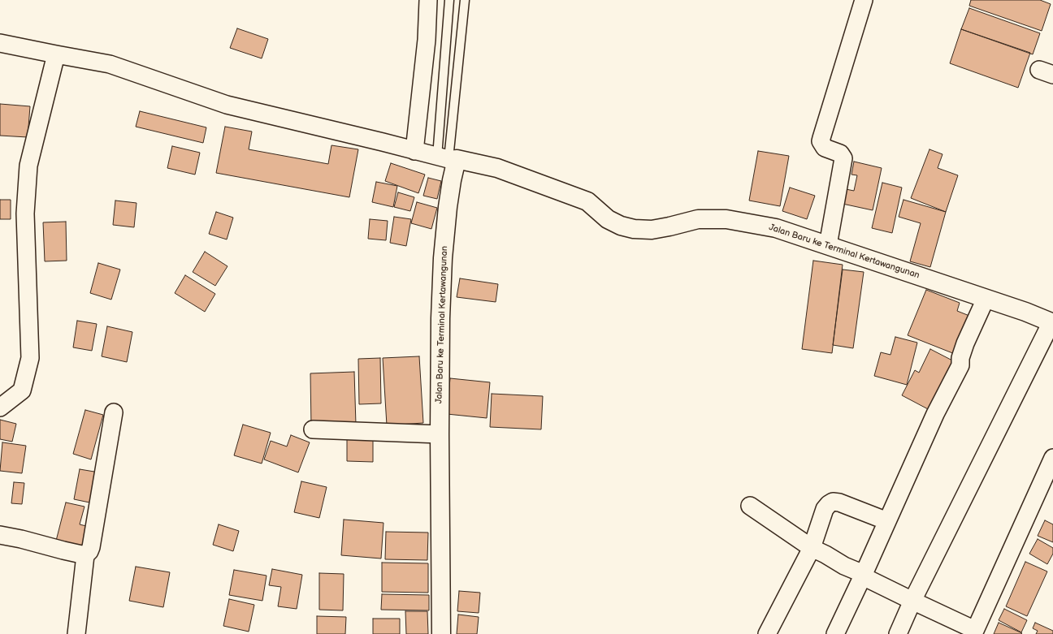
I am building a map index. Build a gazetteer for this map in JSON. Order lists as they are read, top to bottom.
{
  "streets": {
    "main road": ["Jalan Baru ke Terminal Kertawangunan"]
  }
}
